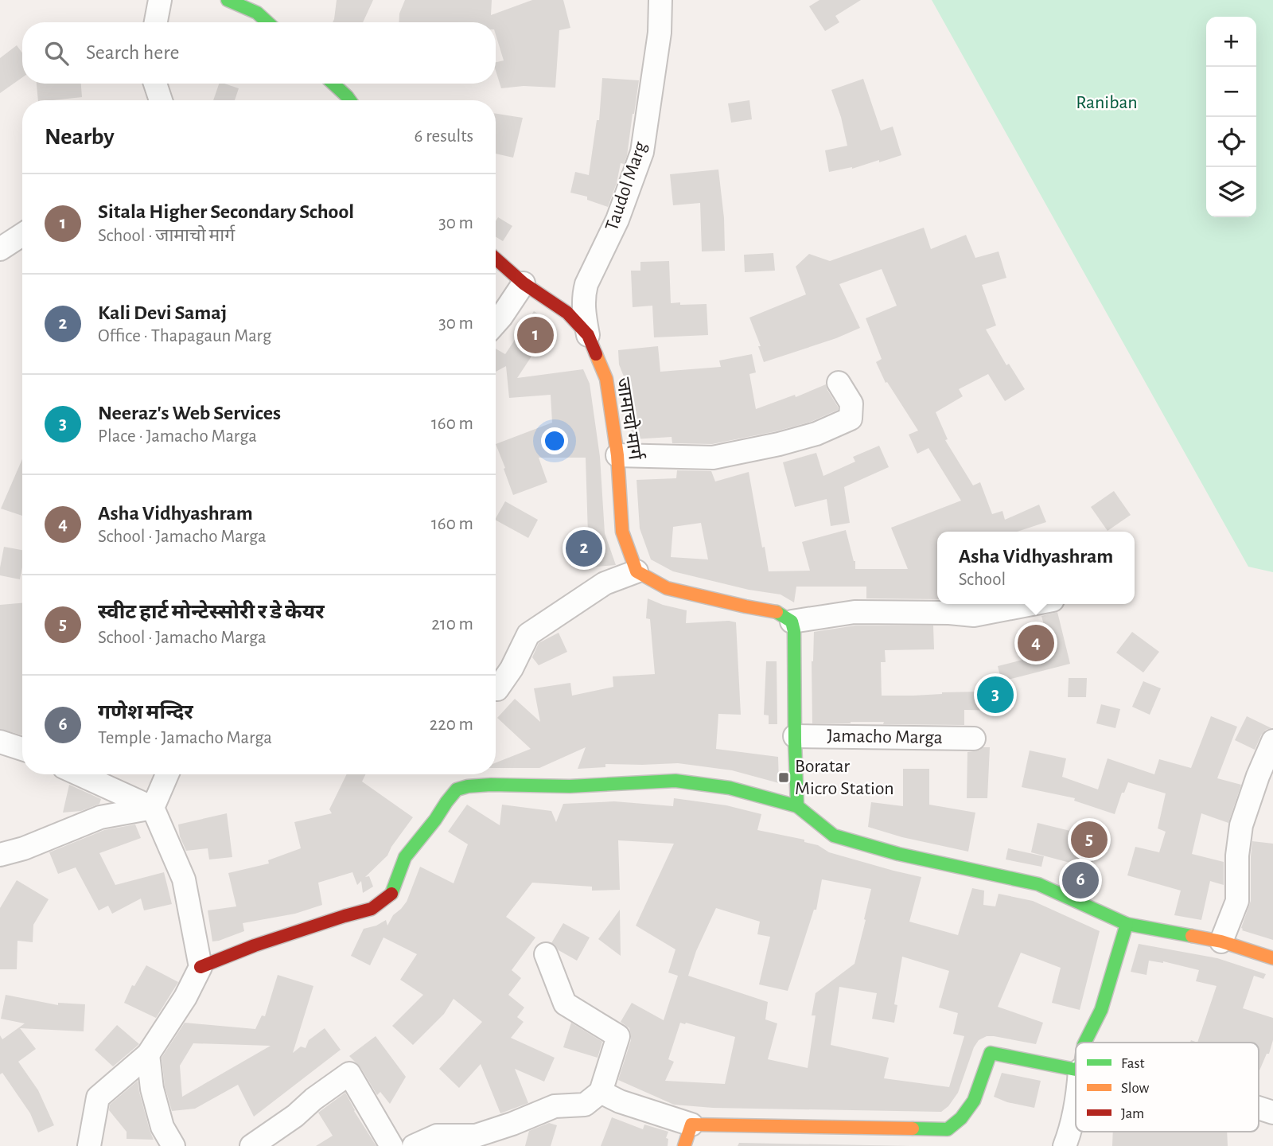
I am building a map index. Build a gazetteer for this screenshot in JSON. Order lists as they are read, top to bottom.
{
  "streets": {
    "street": ["Taudol Marg", "जामाचो मार्ग", "Jamacho Marga"]
  },
  "crossings": [
    ["Taudol Marg", "जामाचो मार्ग"]
  ],
  "parks": ["Raniban"],
  "places": {
    "transit": ["Boratar Micro Station"]
  },
  "legend": ["Fast", "Slow", "Jam"],
  "page": {
    "map_buttons": ["+", "−"],
    "search": "Search here",
    "heading": ["Nearby", "6 results"],
    "list": [
      {
        "mark": "1",
        "name": "Sitala Higher Secondary School",
        "note": "School · जामाचो मार्ग",
        "value": "30 m"
      },
      {
        "mark": "2",
        "name": "Kali Devi Samaj",
        "note": "Office · Thapagaun Marg",
        "value": "30 m"
      },
      {
        "mark": "3",
        "name": "Neeraz's Web Services",
        "note": "Place · Jamacho Marga",
        "value": "160 m"
      },
      {
        "mark": "4",
        "name": "Asha Vidhyashram",
        "note": "School · Jamacho Marga",
        "value": "160 m"
      },
      {
        "mark": "5",
        "name": "स्वीट हार्ट मोन्टेस्सोरी र डे केयर",
        "note": "School · Jamacho Marga",
        "value": "210 m"
      },
      {
        "mark": "6",
        "name": "गणेश मन्दिर",
        "note": "Temple · Jamacho Marga",
        "value": "220 m"
      }
    ],
    "pins": [
      "1",
      "2",
      "4",
      "3",
      "5",
      "6"
    ],
    "popup": ["Asha Vidhyashram", "School"]
  }
}
